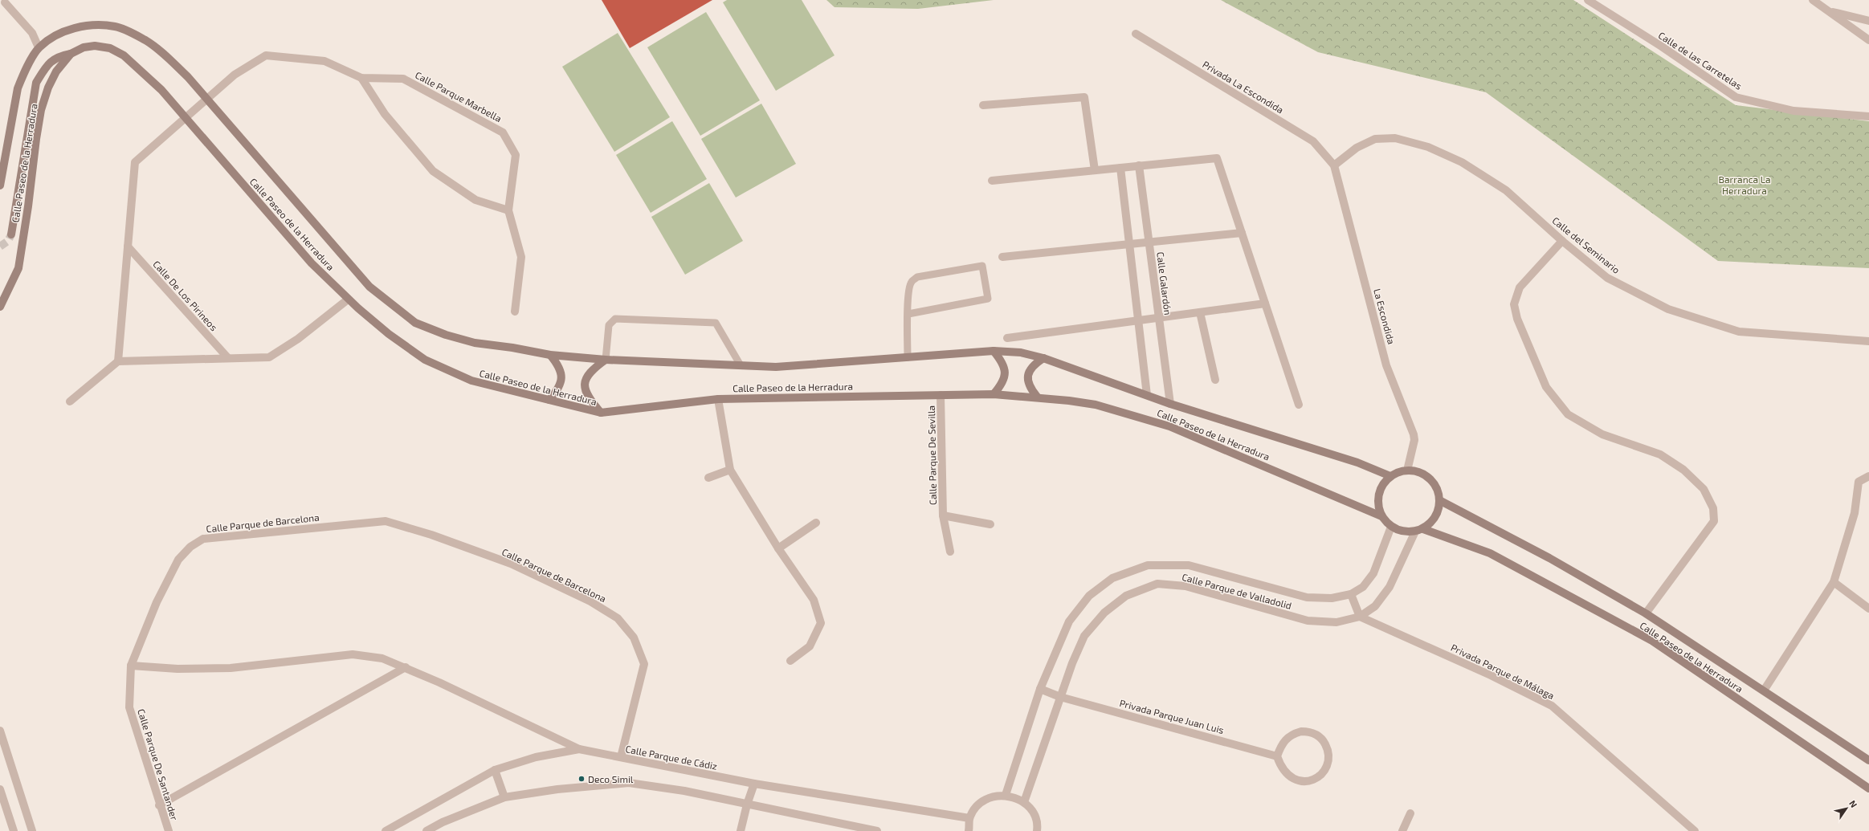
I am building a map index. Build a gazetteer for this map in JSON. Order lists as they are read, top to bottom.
{
  "streets": {
    "main road": ["Calle Paseo de la Herradura"],
    "street": [
      "Calle de las Carretelas",
      "Privada La Escondida",
      "Calle Parque Marbella",
      "Calle del Seminario",
      "Calle Galardón",
      "Calle De Los Pirineos",
      "La Escondida",
      "Calle Parque De Sevilla",
      "Calle Parque de Barcelona",
      "Calle Parque de Valladolid",
      "Privada Parque de Málaga",
      "Privada Parque Juan Luis",
      "Calle Parque de Cádiz",
      "Calle Parque De Santander"
    ]
  },
  "crossings": [
    ["Privada La Escondida", "Calle del Seminario"],
    ["Privada La Escondida", "La Escondida"],
    ["Calle Parque Marbella", "Calle Paseo de la Herradura"],
    ["Calle Paseo de la Herradura", "Calle Galardón"],
    ["Calle Paseo de la Herradura", "La Escondida"],
    ["Calle Paseo de la Herradura", "Calle Parque De Sevilla"],
    ["Calle Paseo de la Herradura", "Calle Parque de Valladolid"],
    ["Calle del Seminario", "La Escondida"],
    ["La Escondida", "Calle Parque de Valladolid"],
    ["Calle Parque de Barcelona", "Calle Parque de Cádiz"],
    ["Calle Parque de Barcelona", "Calle Parque De Santander"],
    ["Calle Parque de Valladolid", "Privada Parque de Málaga"],
    ["Calle Parque de Valladolid", "Privada Parque Juan Luis"]
  ],
  "parks": ["Barranca La Herradura"],
  "places": ["Deco Simil"],
  "north": "top right"
}
